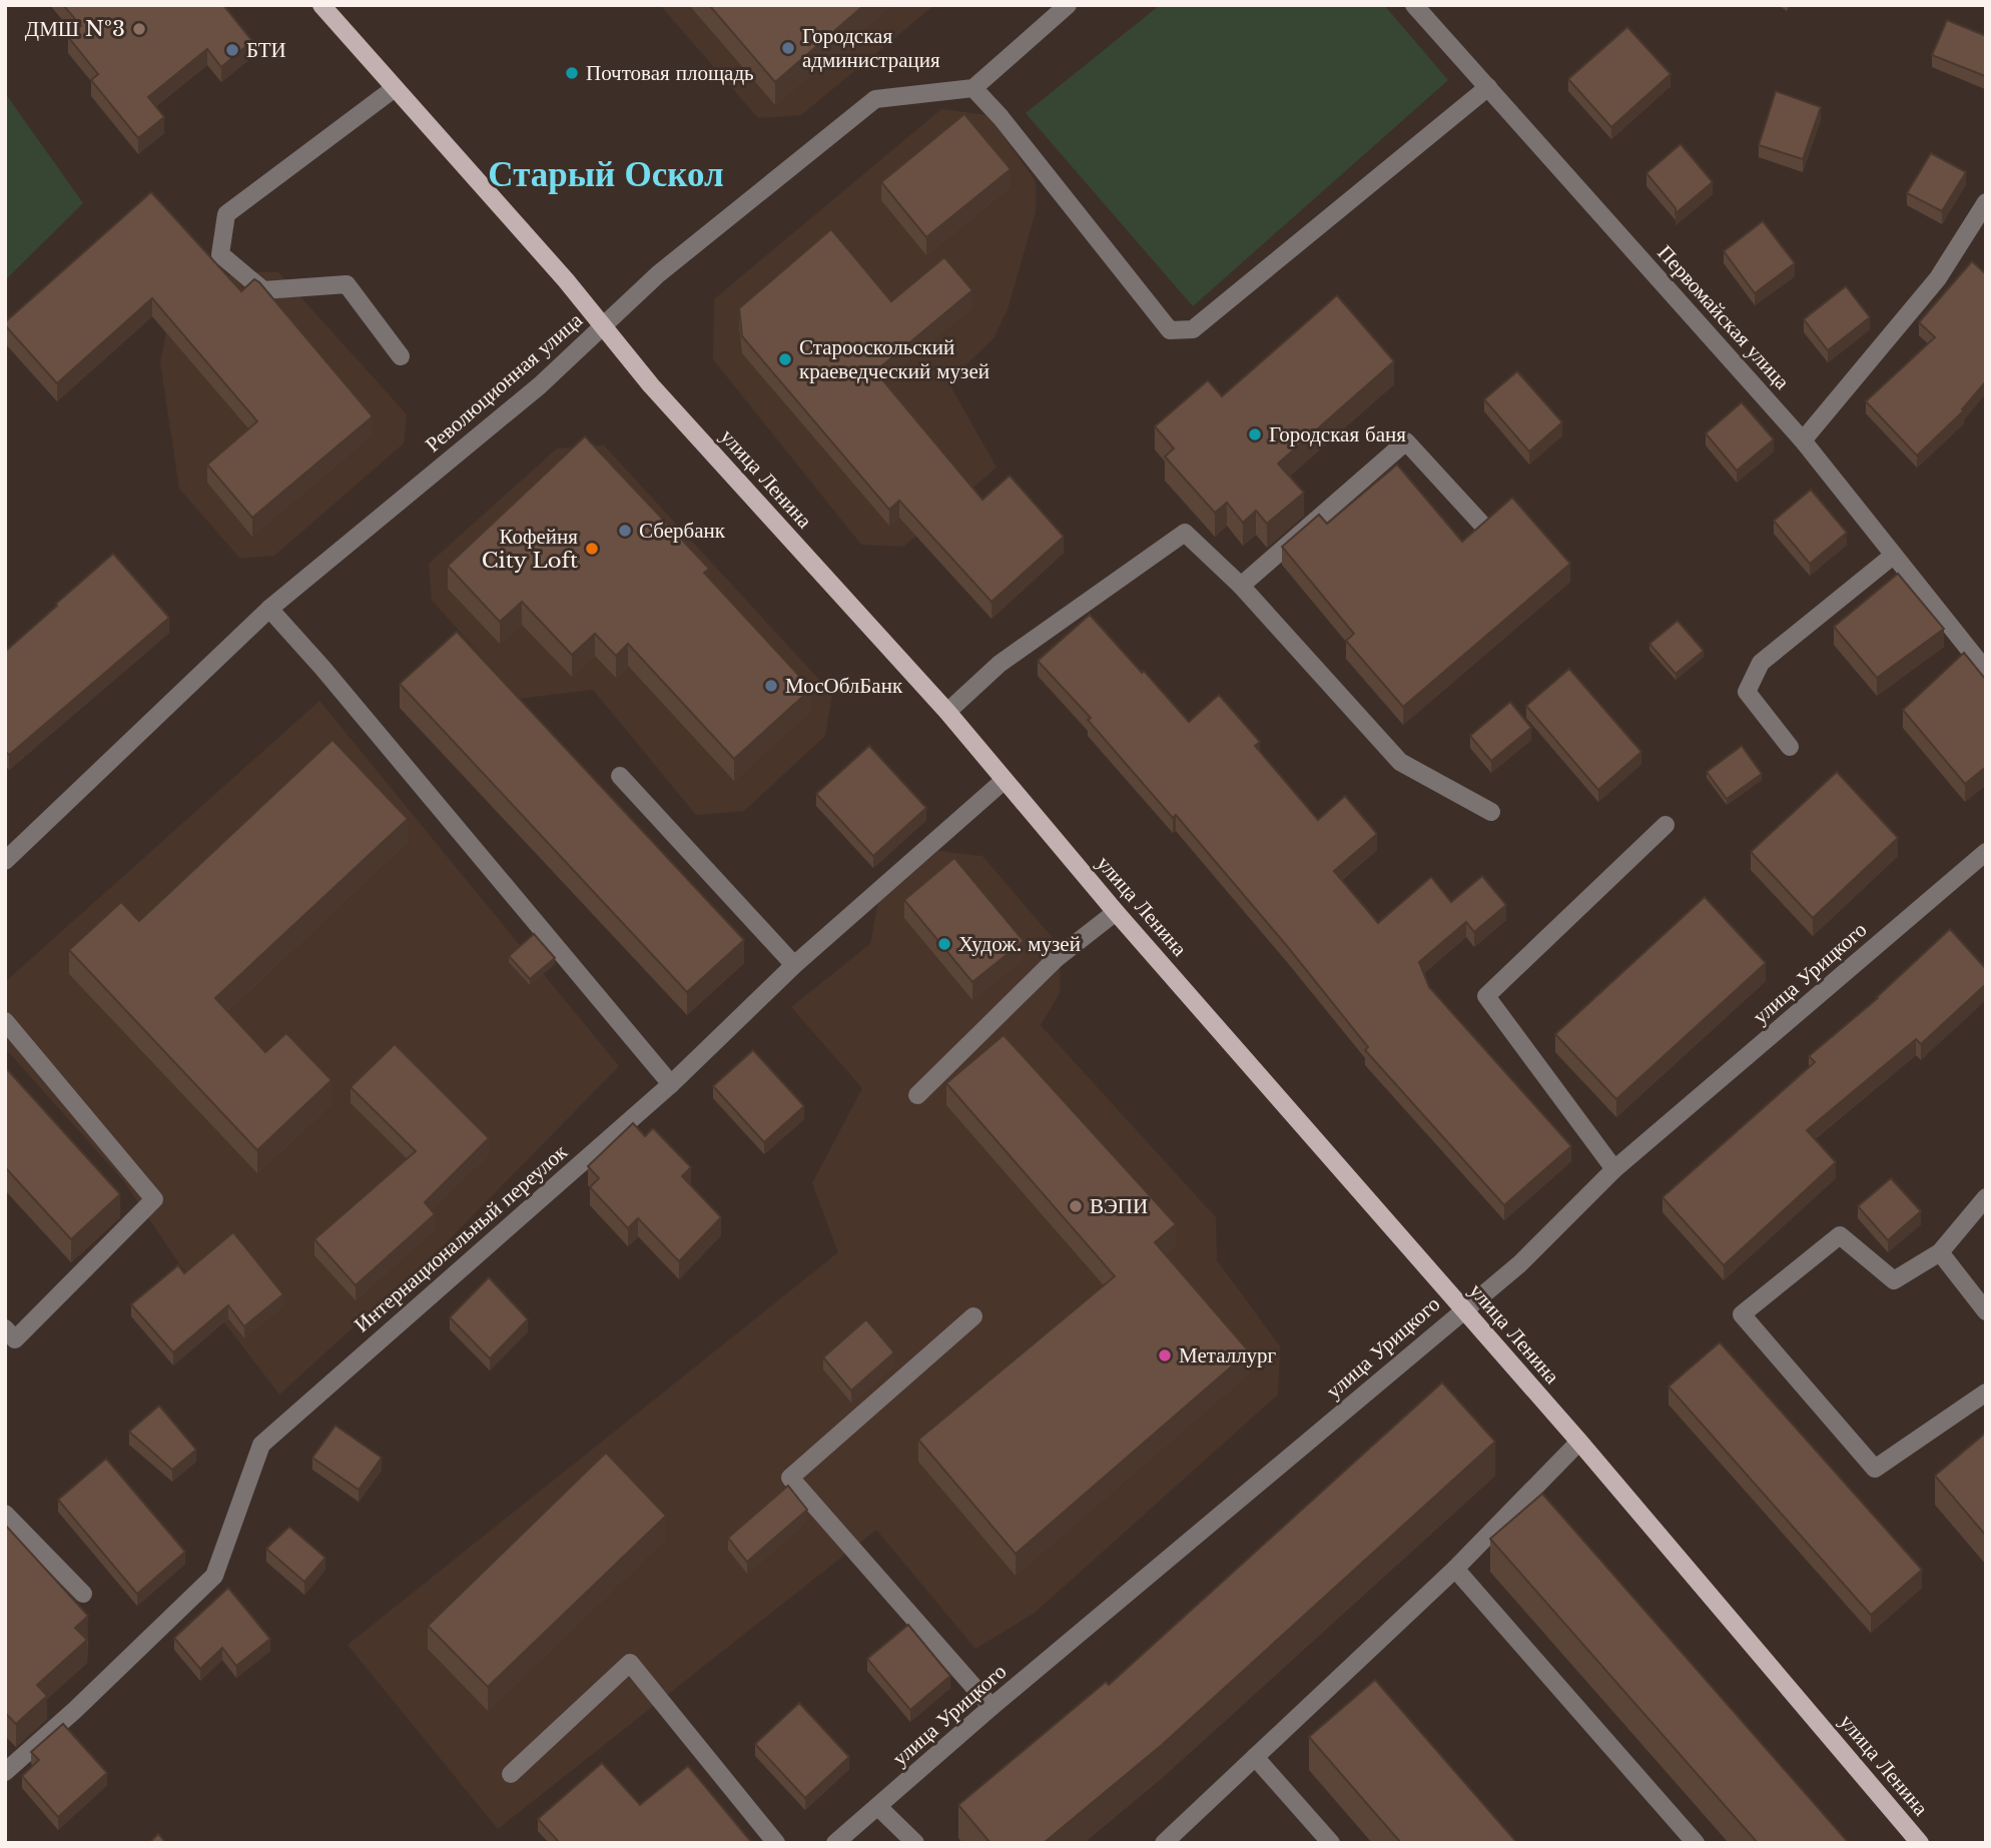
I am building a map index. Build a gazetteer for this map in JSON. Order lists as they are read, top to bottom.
{
  "streets": {
    "main road": ["улица Ленина"],
    "street": [
      "Первомайская улица",
      "Революционная улица",
      "улица Урицкого",
      "Интернациональный переулок"
    ]
  },
  "crossings": [
    ["Революционная улица", "улица Ленина"],
    ["улица Ленина", "улица Урицкого"],
    ["улица Ленина", "Интернациональный переулок"]
  ],
  "districts": ["Старый Оскол"],
  "places": [
    "ДМШ №3",
    "Городская администрация",
    "БТИ",
    "Почтовая площадь",
    "Старооскольский краеведческий музей",
    "Городская баня",
    "Сбербанк",
    "Кофейня City Loft",
    "МосОблБанк",
    "Худож. музей",
    "ВЭПИ",
    "Металлург"
  ]
}
